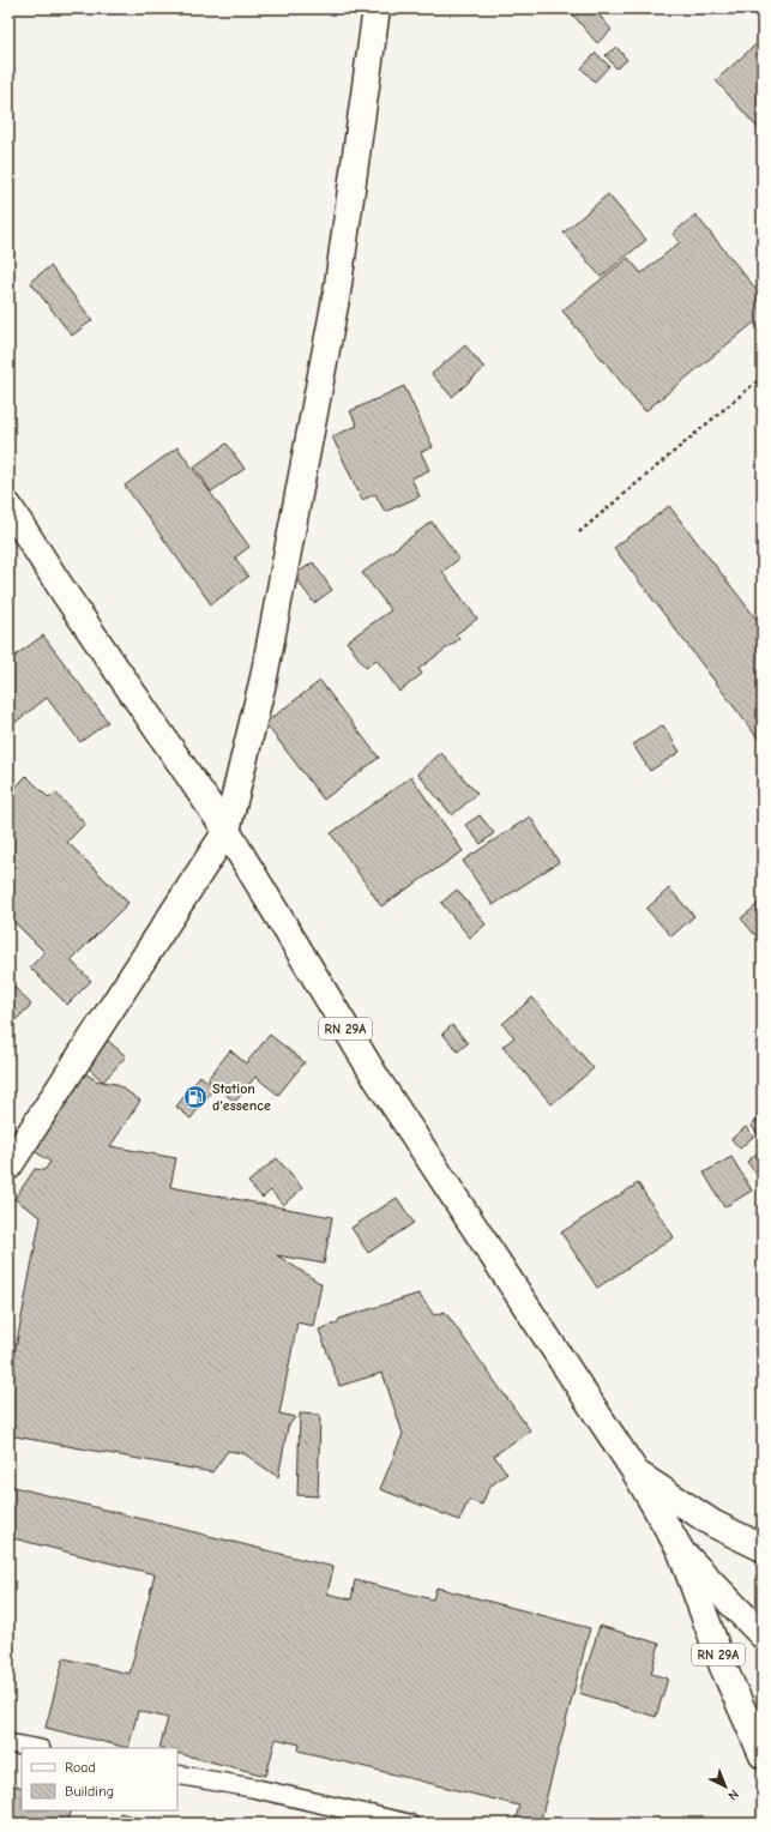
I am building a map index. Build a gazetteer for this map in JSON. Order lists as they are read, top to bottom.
{
  "streets": {
    "main road": ["RN 29A"]
  },
  "places": {
    "fuel station": ["Station d'essence"]
  },
  "legend": ["Road", "Building"],
  "north": "bottom right"
}
